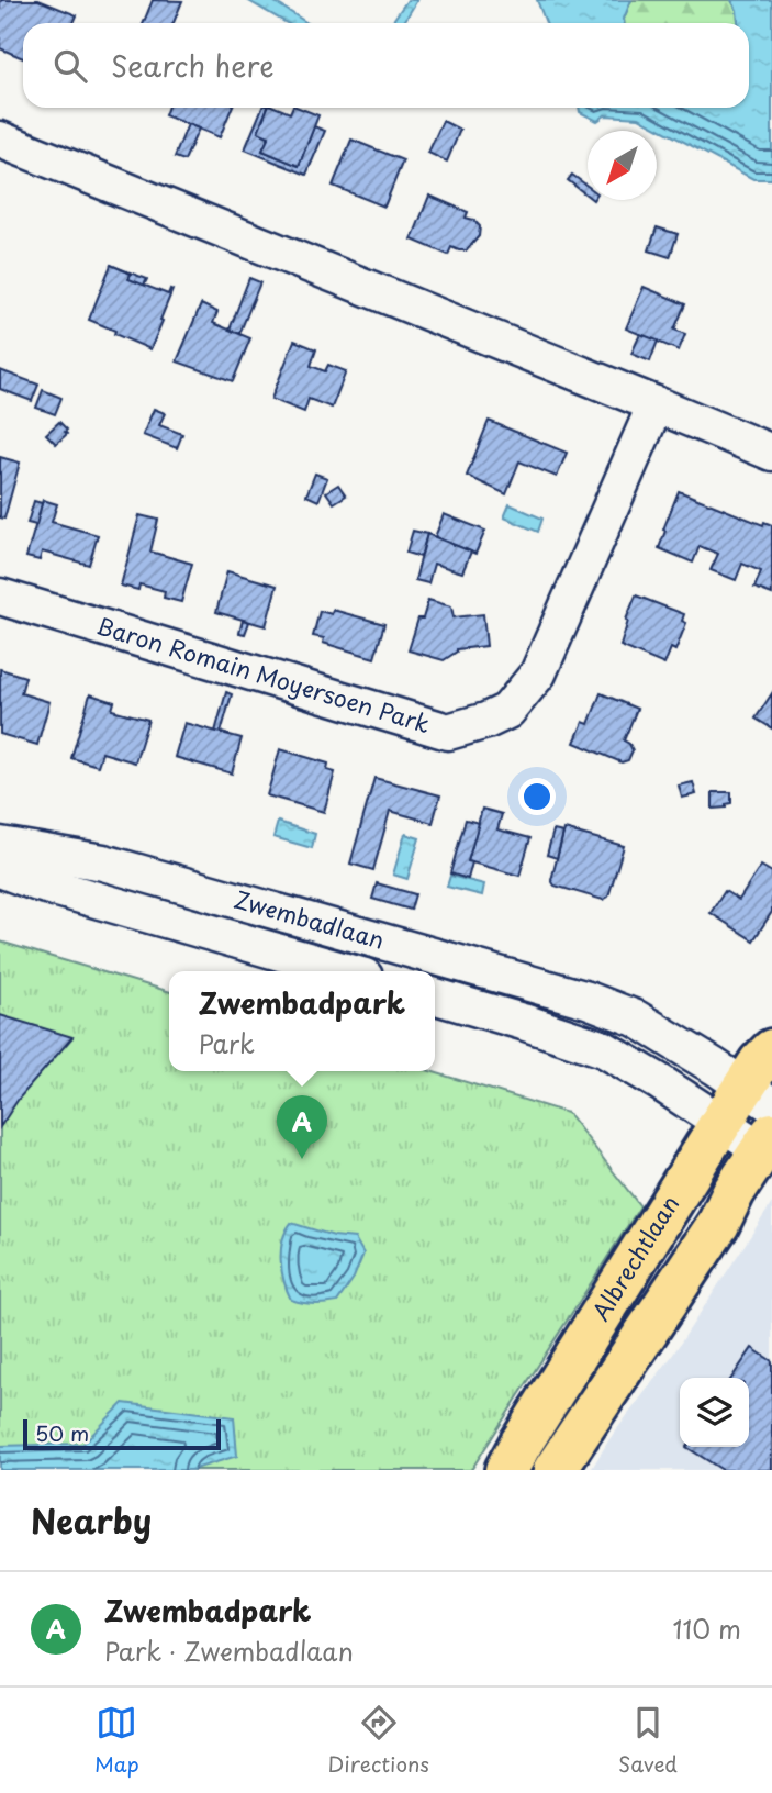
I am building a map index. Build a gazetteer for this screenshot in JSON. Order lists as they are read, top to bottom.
{
  "streets": {
    "main road": ["Albrechtlaan"],
    "street": ["Baron Romain Moyersoen Park", "Zwembadlaan"]
  },
  "crossings": [
    ["Zwembadlaan", "Albrechtlaan"]
  ],
  "scale_bar": "50 m",
  "north": "bottom left",
  "page": {
    "search": "Search here",
    "popup": ["Zwembadpark", "Park"],
    "pins": "A",
    "scale": "50 m",
    "heading": "Nearby",
    "list": [
      {
        "mark": "A",
        "name": "Zwembadpark",
        "note": "Park · Zwembadlaan",
        "value": "110 m"
      }
    ],
    "nav": ["Map", "Directions", "Saved"]
  }
}
